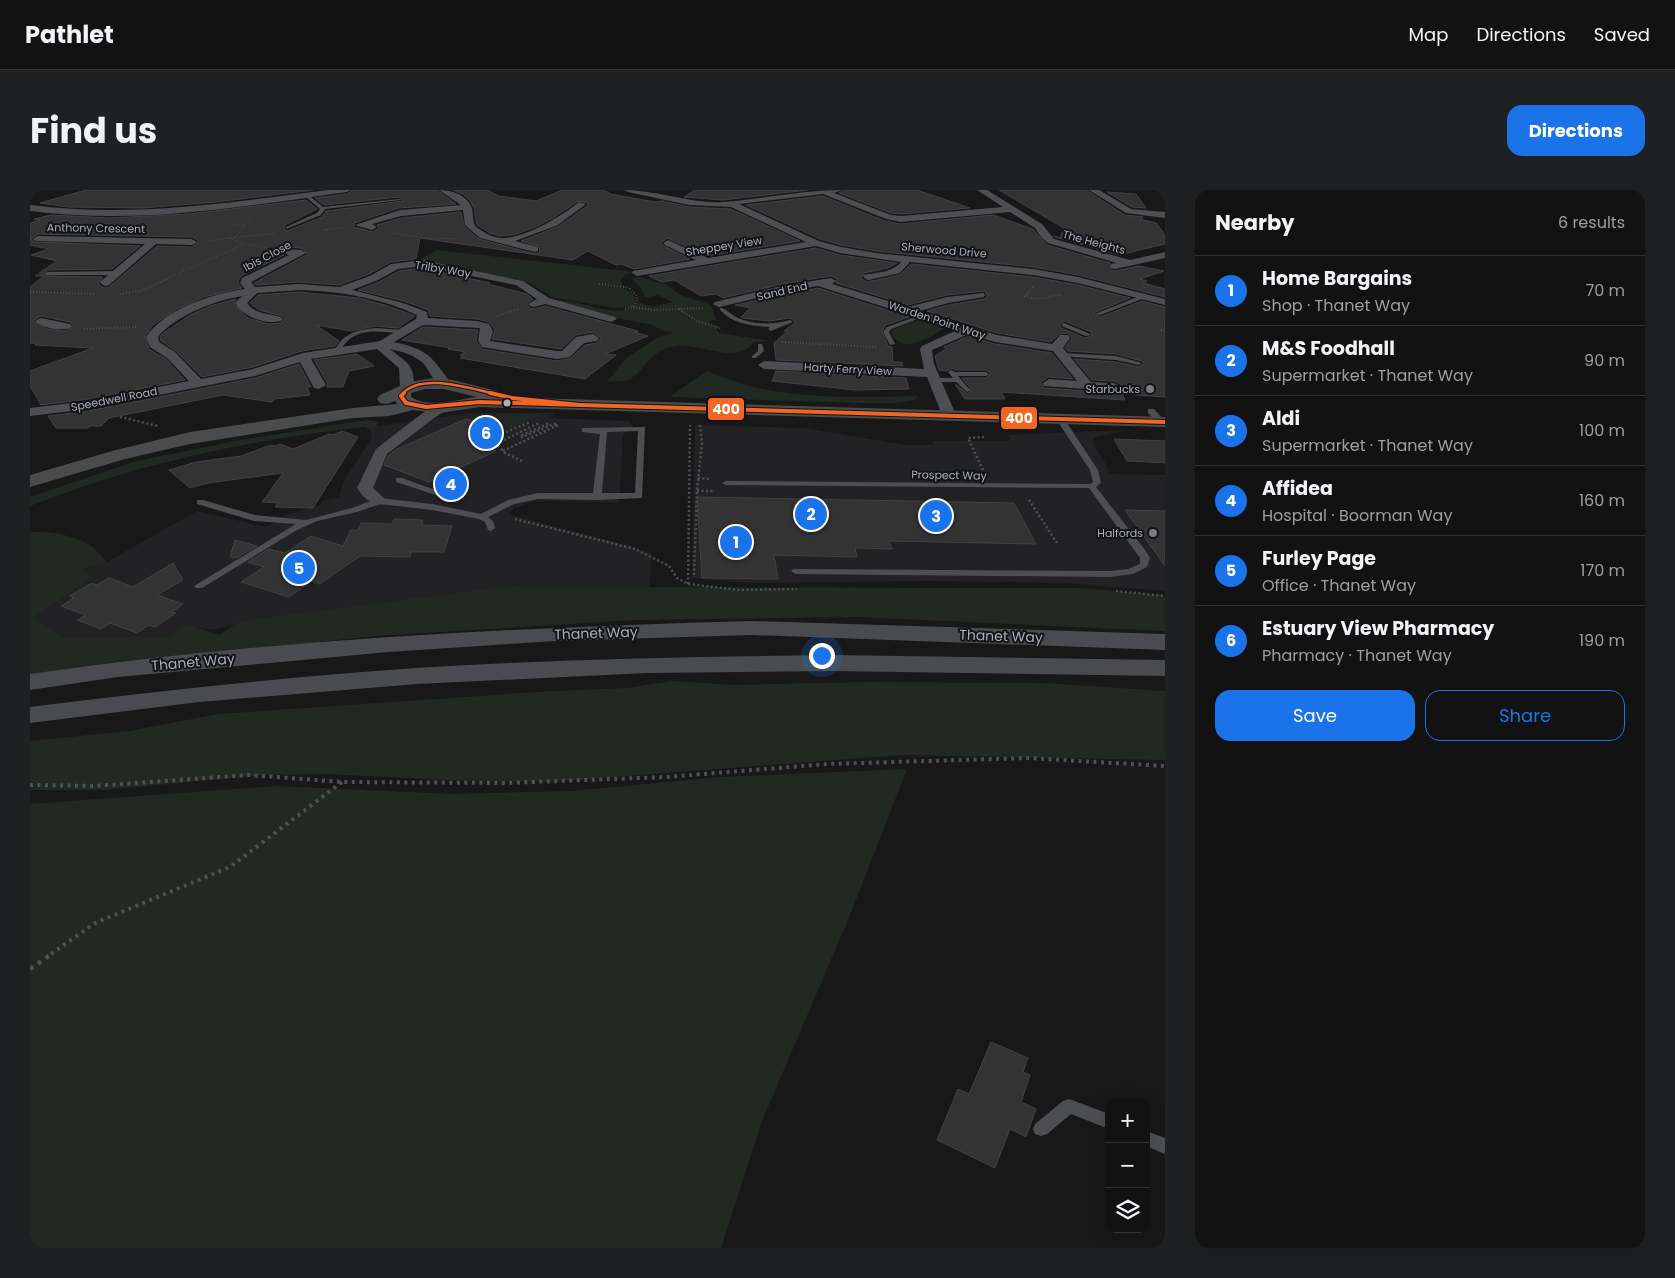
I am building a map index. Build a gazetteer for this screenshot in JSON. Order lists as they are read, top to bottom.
{
  "streets": {
    "highway": ["Thanet Way"],
    "street": [
      "Anthony Crescent",
      "The Heights",
      "Sheppey View",
      "Sherwood Drive",
      "Ibis Close",
      "Trilby Way",
      "Sand End",
      "Warden Point Way",
      "Harty Ferry View",
      "Speedwell Road"
    ],
    "lane": ["Prospect Way"]
  },
  "crossings": [
    ["Sheppey View", "Sherwood Drive"],
    ["Sand End", "Warden Point Way"]
  ],
  "places": ["Starbucks", "Halfords"],
  "lines": ["transit line 400"],
  "page": {
    "header": "Pathlet",
    "nav": ["Map", "Directions", "Saved"],
    "title": "Find us",
    "buttons": [
      "Directions",
      ["Save", "Share"]
    ],
    "heading": ["Nearby", "6 results"],
    "list": [
      {
        "mark": "1",
        "name": "Home Bargains",
        "note": "Shop · Thanet Way",
        "value": "70 m"
      },
      {
        "mark": "2",
        "name": "M&S Foodhall",
        "note": "Supermarket · Thanet Way",
        "value": "90 m"
      },
      {
        "mark": "3",
        "name": "Aldi",
        "note": "Supermarket · Thanet Way",
        "value": "100 m"
      },
      {
        "mark": "4",
        "name": "Affidea",
        "note": "Hospital · Boorman Way",
        "value": "160 m"
      },
      {
        "mark": "5",
        "name": "Furley Page",
        "note": "Office · Thanet Way",
        "value": "170 m"
      },
      {
        "mark": "6",
        "name": "Estuary View Pharmacy",
        "note": "Pharmacy · Thanet Way",
        "value": "190 m"
      }
    ],
    "pins": [
      "6",
      "4",
      "2",
      "3",
      "1",
      "5"
    ],
    "map_buttons": ["+", "−"]
  }
}
